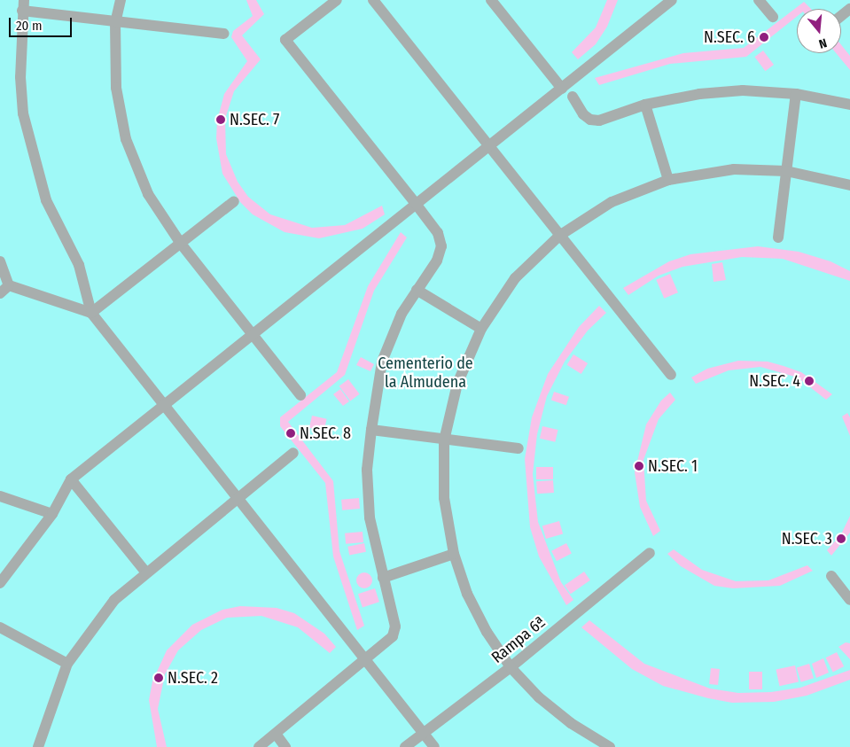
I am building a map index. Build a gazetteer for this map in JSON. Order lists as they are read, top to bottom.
{
  "streets": {
    "lane": ["Rampa 6ª"]
  },
  "parks": ["Cementerio de la Almudena"],
  "places": [
    "N.SEC. 6",
    "N.SEC. 7",
    "N.SEC. 4",
    "N.SEC. 8",
    "N.SEC. 1",
    "N.SEC. 3",
    "N.SEC. 2"
  ],
  "scale_bar": "20 m",
  "north": "bottom"
}
